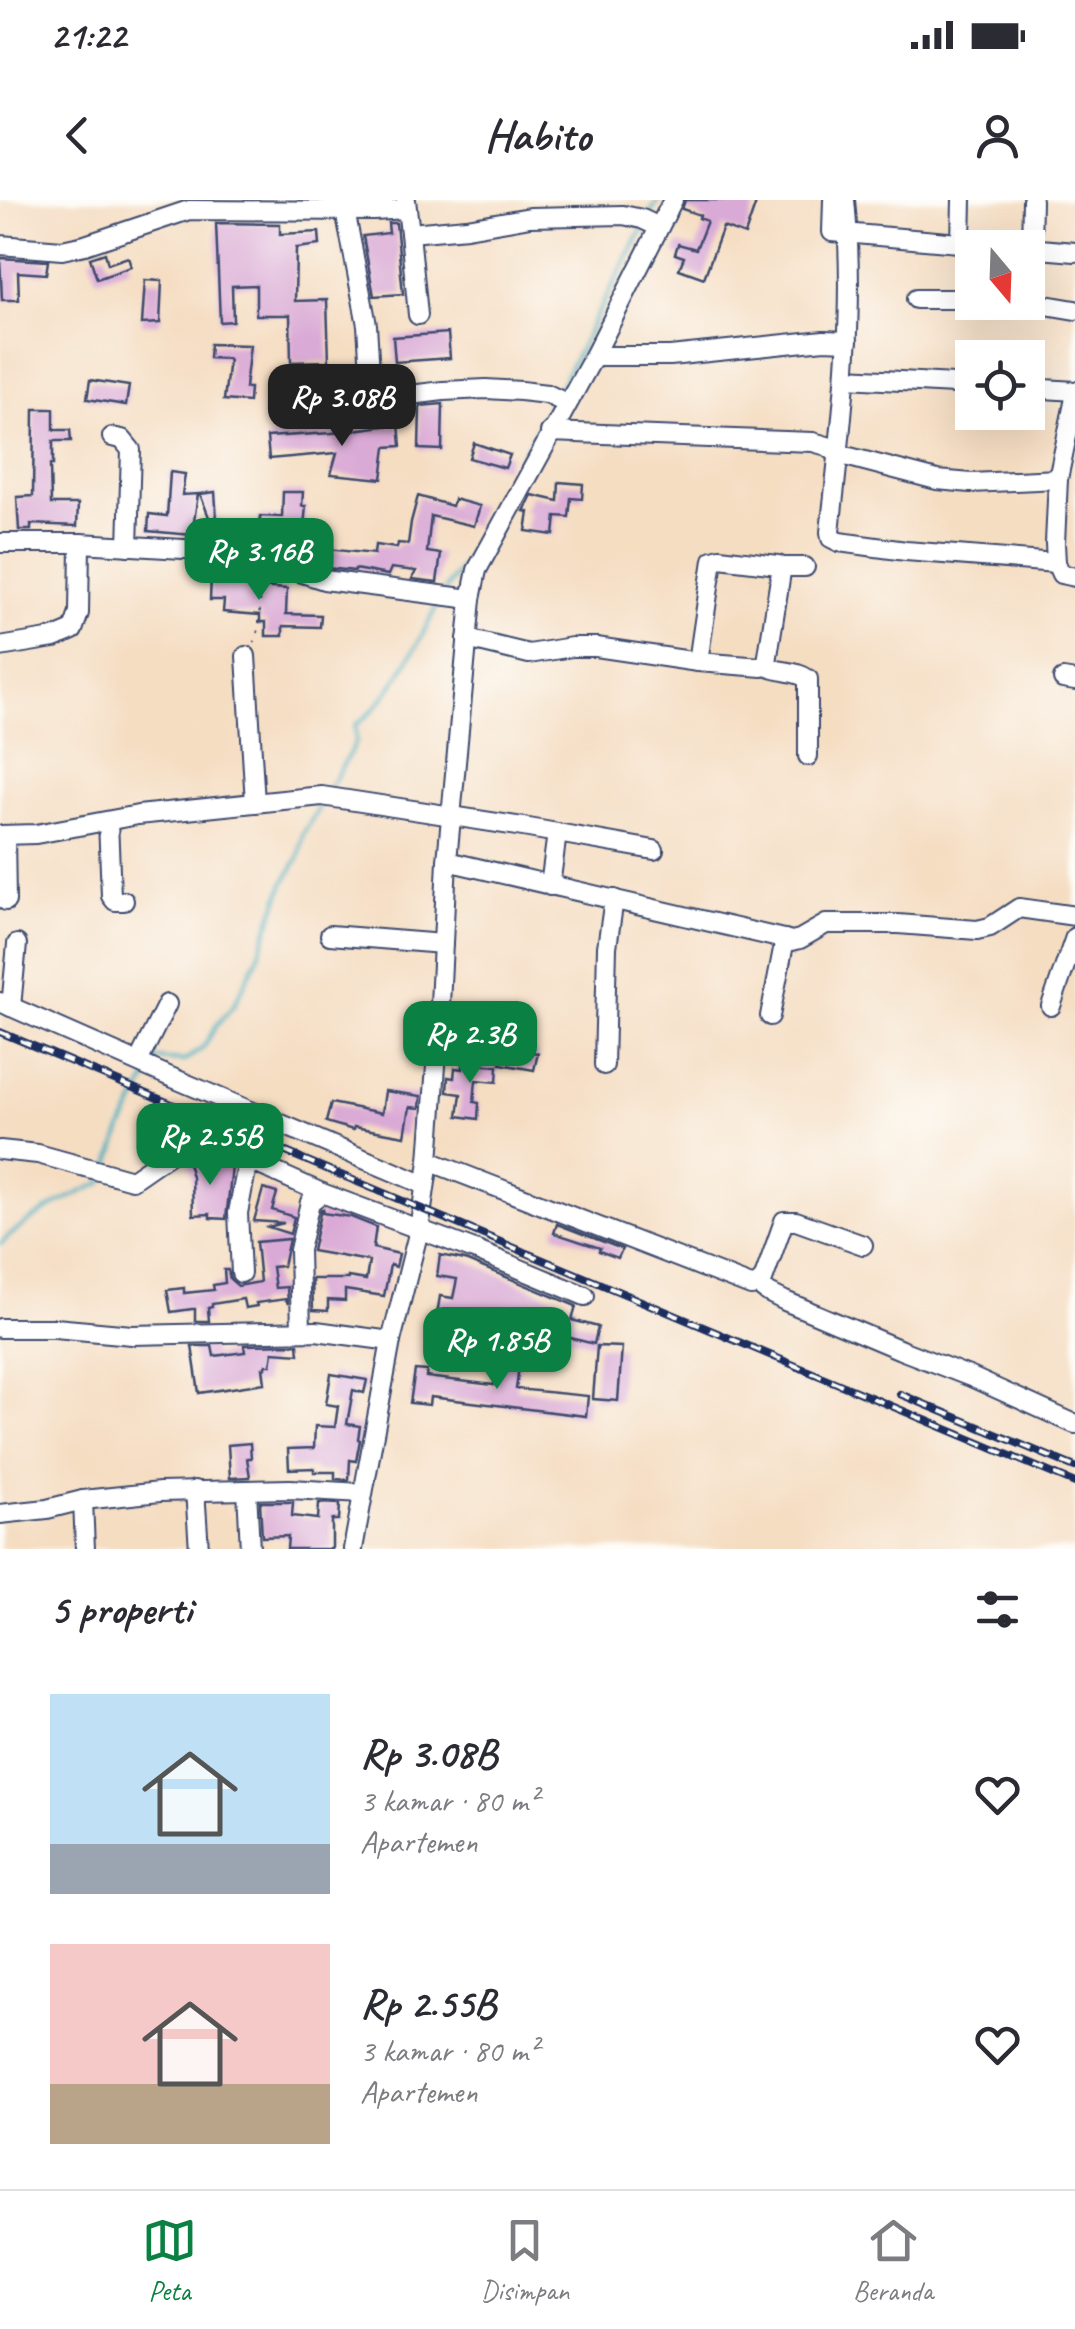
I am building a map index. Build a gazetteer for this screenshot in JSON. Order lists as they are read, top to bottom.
{
  "north": "bottom",
  "page": {
    "status": "21:22",
    "header": "Habito",
    "price": [
      "Rp 3.08B",
      "Rp 3.16B",
      "Rp 2.3B",
      "Rp 2.55B",
      "Rp 1.85B"
    ],
    "heading": "5 properti",
    "list": [
      {
        "name": "Rp 3.08B",
        "note": "3 kamar · 80 m² · Apartemen"
      },
      {
        "name": "Rp 2.55B",
        "note": "3 kamar · 80 m² · Apartemen"
      }
    ],
    "tabs": ["Peta", "Disimpan", "Beranda"]
  }
}
